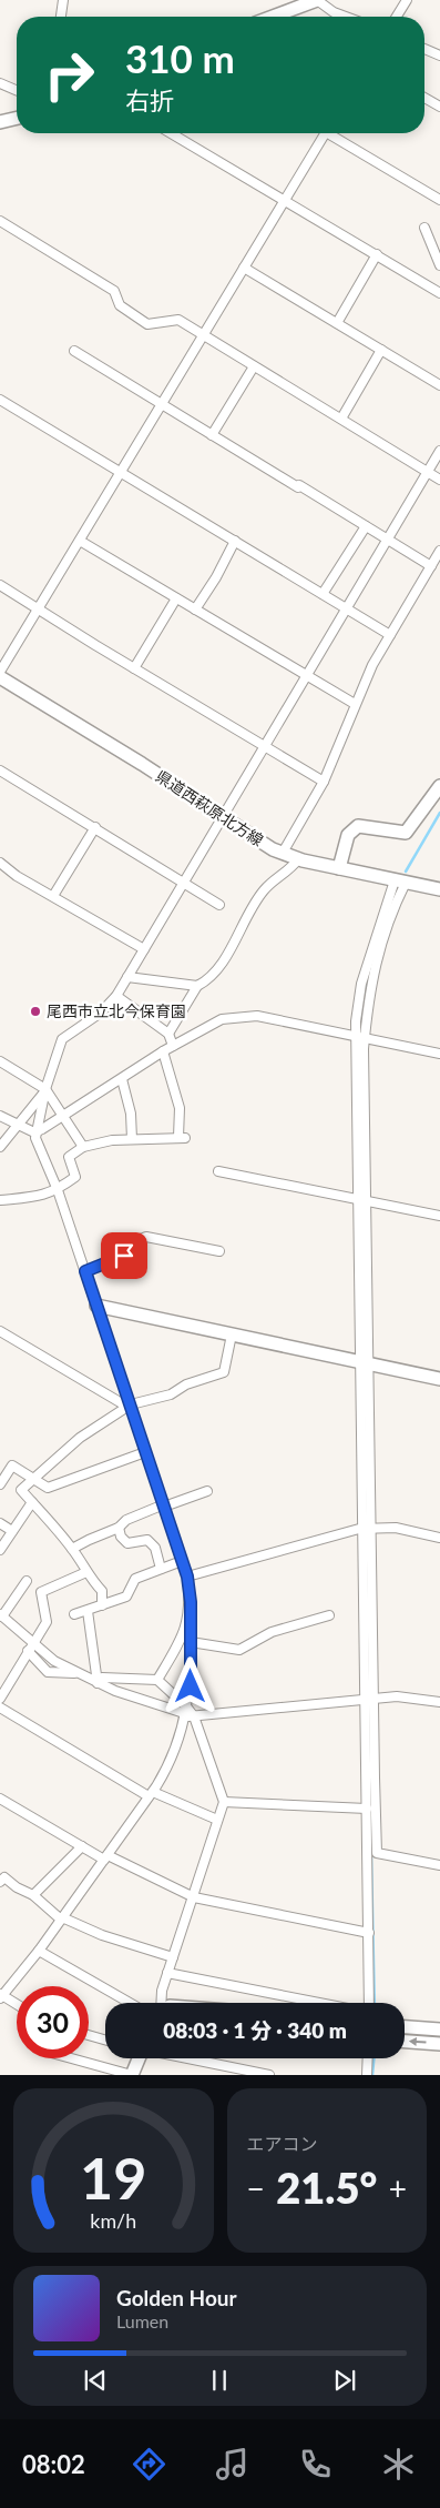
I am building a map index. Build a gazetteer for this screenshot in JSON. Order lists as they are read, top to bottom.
{
  "streets": {
    "main road": ["県道西萩原北方線"]
  },
  "places": ["尾西市立北今保育園"],
  "page": {
    "turn": ["310 m", "右折"],
    "limit": "30",
    "trip": "08:03 · 1 分 · 340 m",
    "tile": "エアコン",
    "heat": ["−", "21.5°", "+"],
    "song": ["Golden Hour", "Lumen"],
    "tabs": "08:02",
    "gauge": ["19", "km/h"]
  }
}
